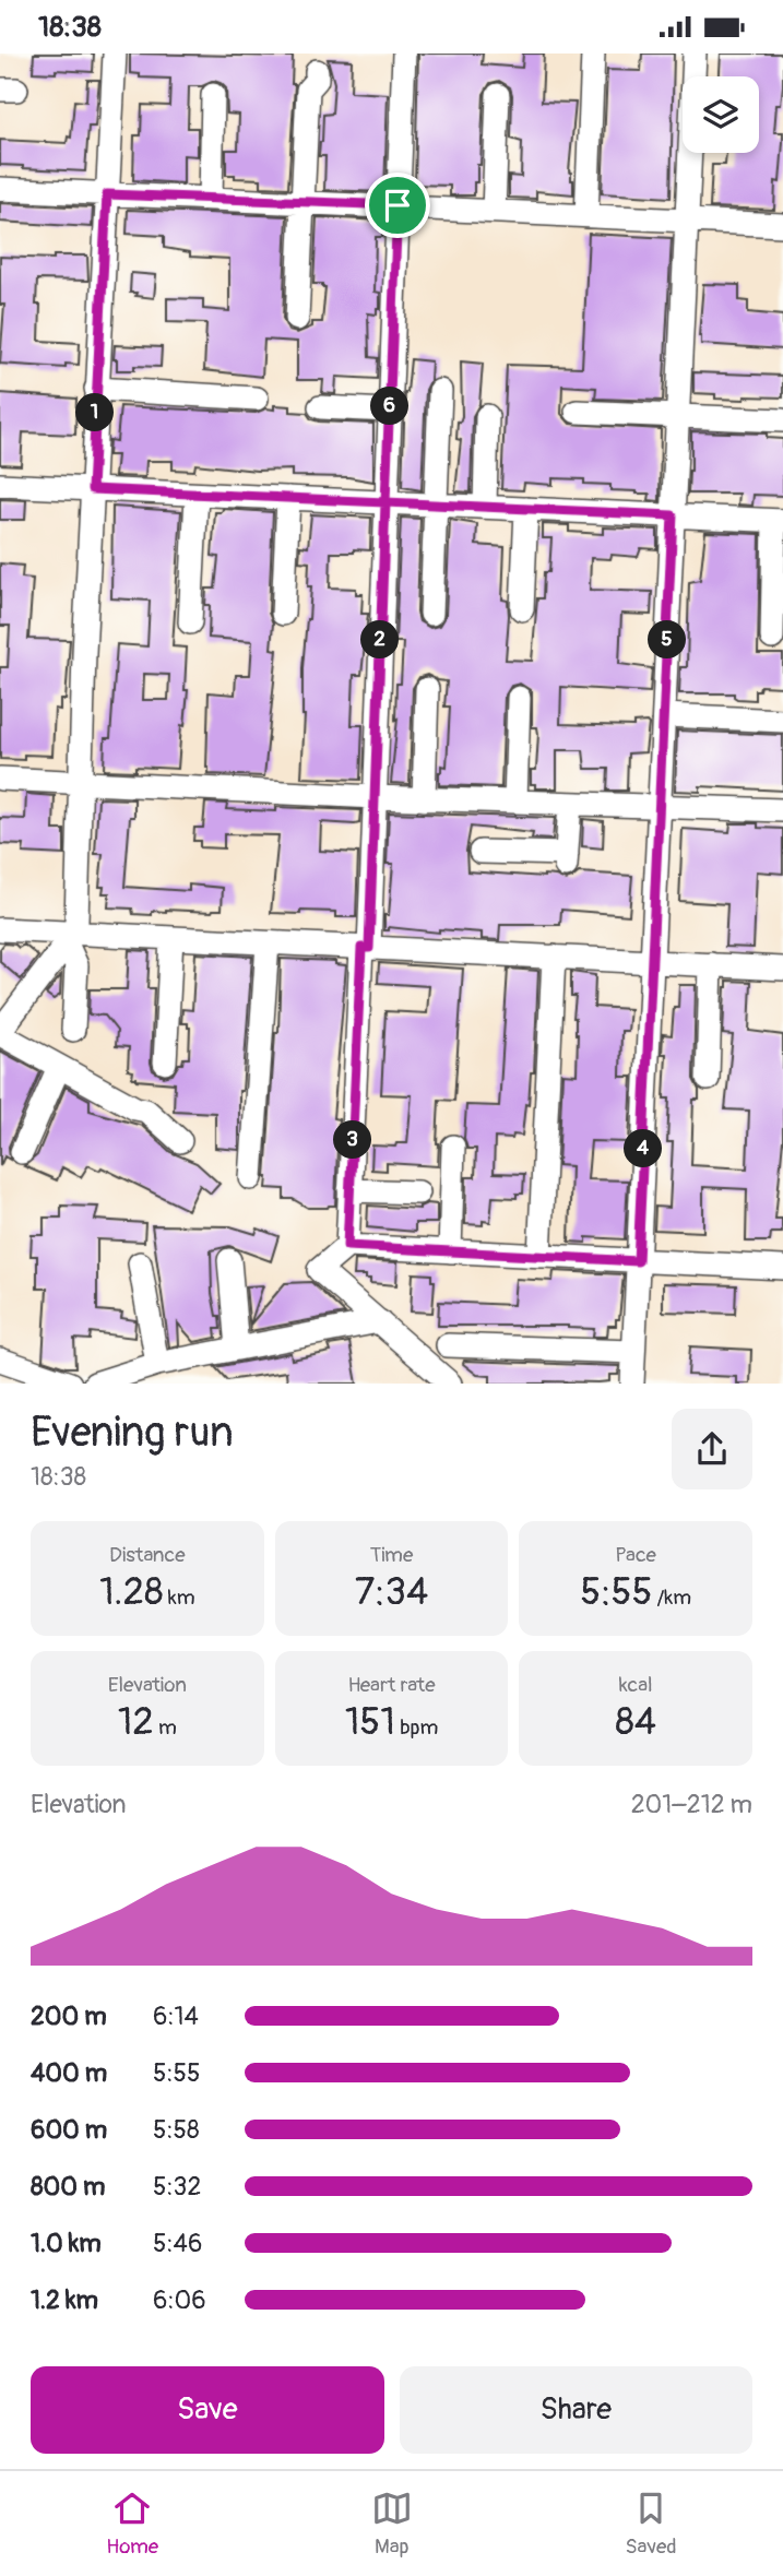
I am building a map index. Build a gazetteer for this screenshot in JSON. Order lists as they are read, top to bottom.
{
  "page": {
    "status": "18:38",
    "pins": [
      "6",
      "1",
      "2",
      "5",
      "3",
      "4"
    ],
    "heading": ["Evening run", "18:38"],
    "stats": [
      ["Distance", "1.28 km"],
      ["Time", "7:34"],
      ["Pace", "5:55 /km"],
      ["Elevation", "12 m"],
      ["Heart rate", "151 bpm"],
      ["kcal", "84"]
    ],
    "chart": ["Elevation", "201–212 m"],
    "list": [
      {
        "name": "200 m",
        "note": "6:14"
      },
      {
        "name": "400 m",
        "note": "5:55"
      },
      {
        "name": "600 m",
        "note": "5:58"
      },
      {
        "name": "800 m",
        "note": "5:32"
      },
      {
        "name": "1.0 km",
        "note": "5:46"
      },
      {
        "name": "1.2 km",
        "note": "6:06"
      }
    ],
    "buttons": ["Save", "Share"],
    "tabs": ["Home", "Map", "Saved"]
  }
}
